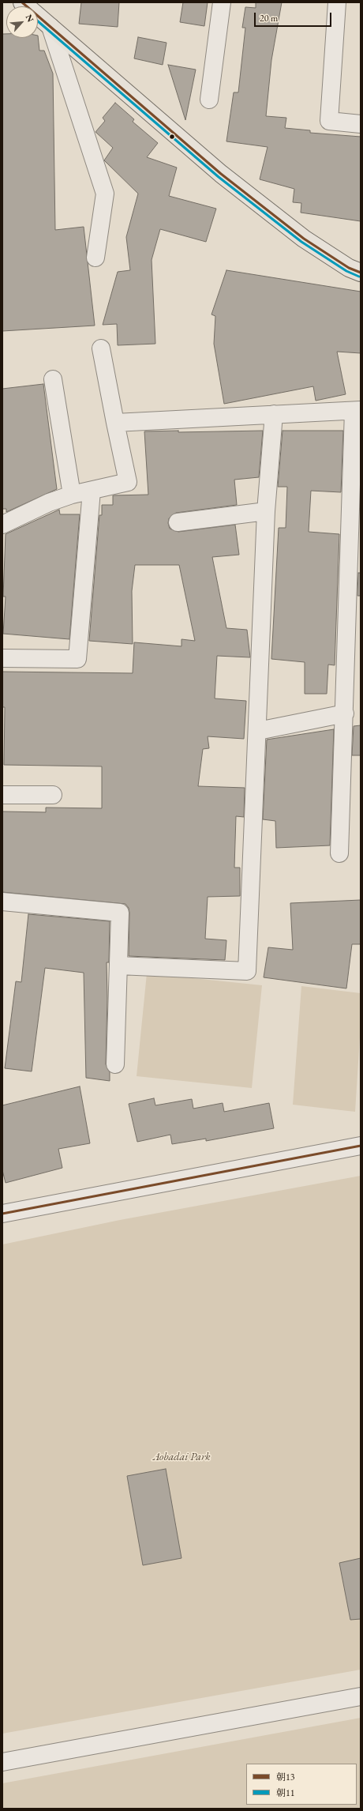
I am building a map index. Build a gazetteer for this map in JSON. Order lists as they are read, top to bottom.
{
  "parks": ["Aobadai Park"],
  "lines": ["transit line 朝13", "transit line 朝11"],
  "legend": ["朝13", "朝11"],
  "scale_bar": "20 m",
  "north": "top right"
}
